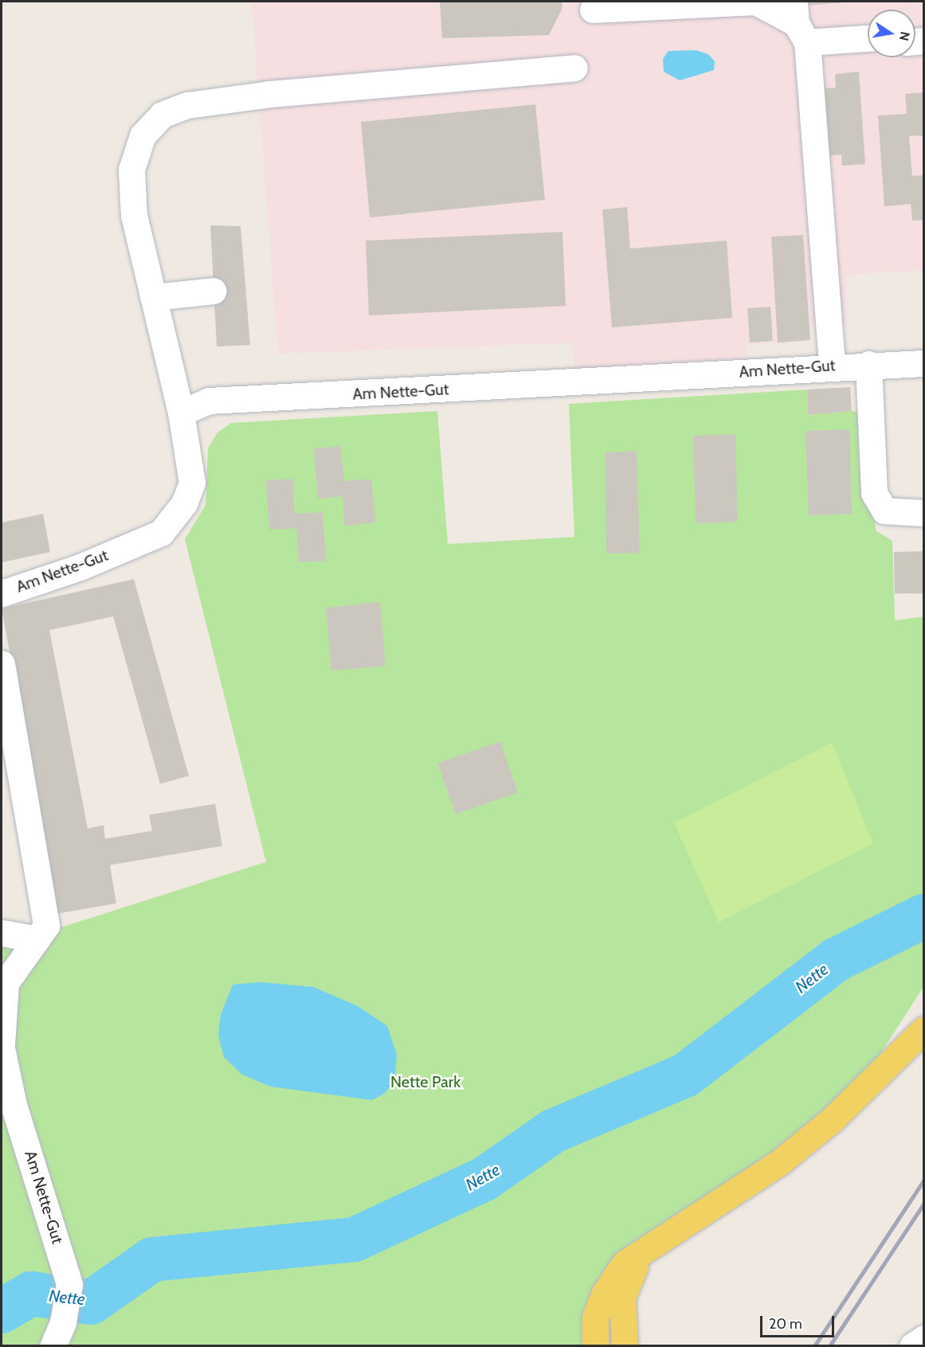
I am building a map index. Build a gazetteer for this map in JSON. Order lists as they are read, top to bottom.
{
  "streets": {
    "street": ["Am Nette-Gut"]
  },
  "water": ["Nette"],
  "parks": ["Nette Park"],
  "scale_bar": "20 m",
  "north": "right"
}
